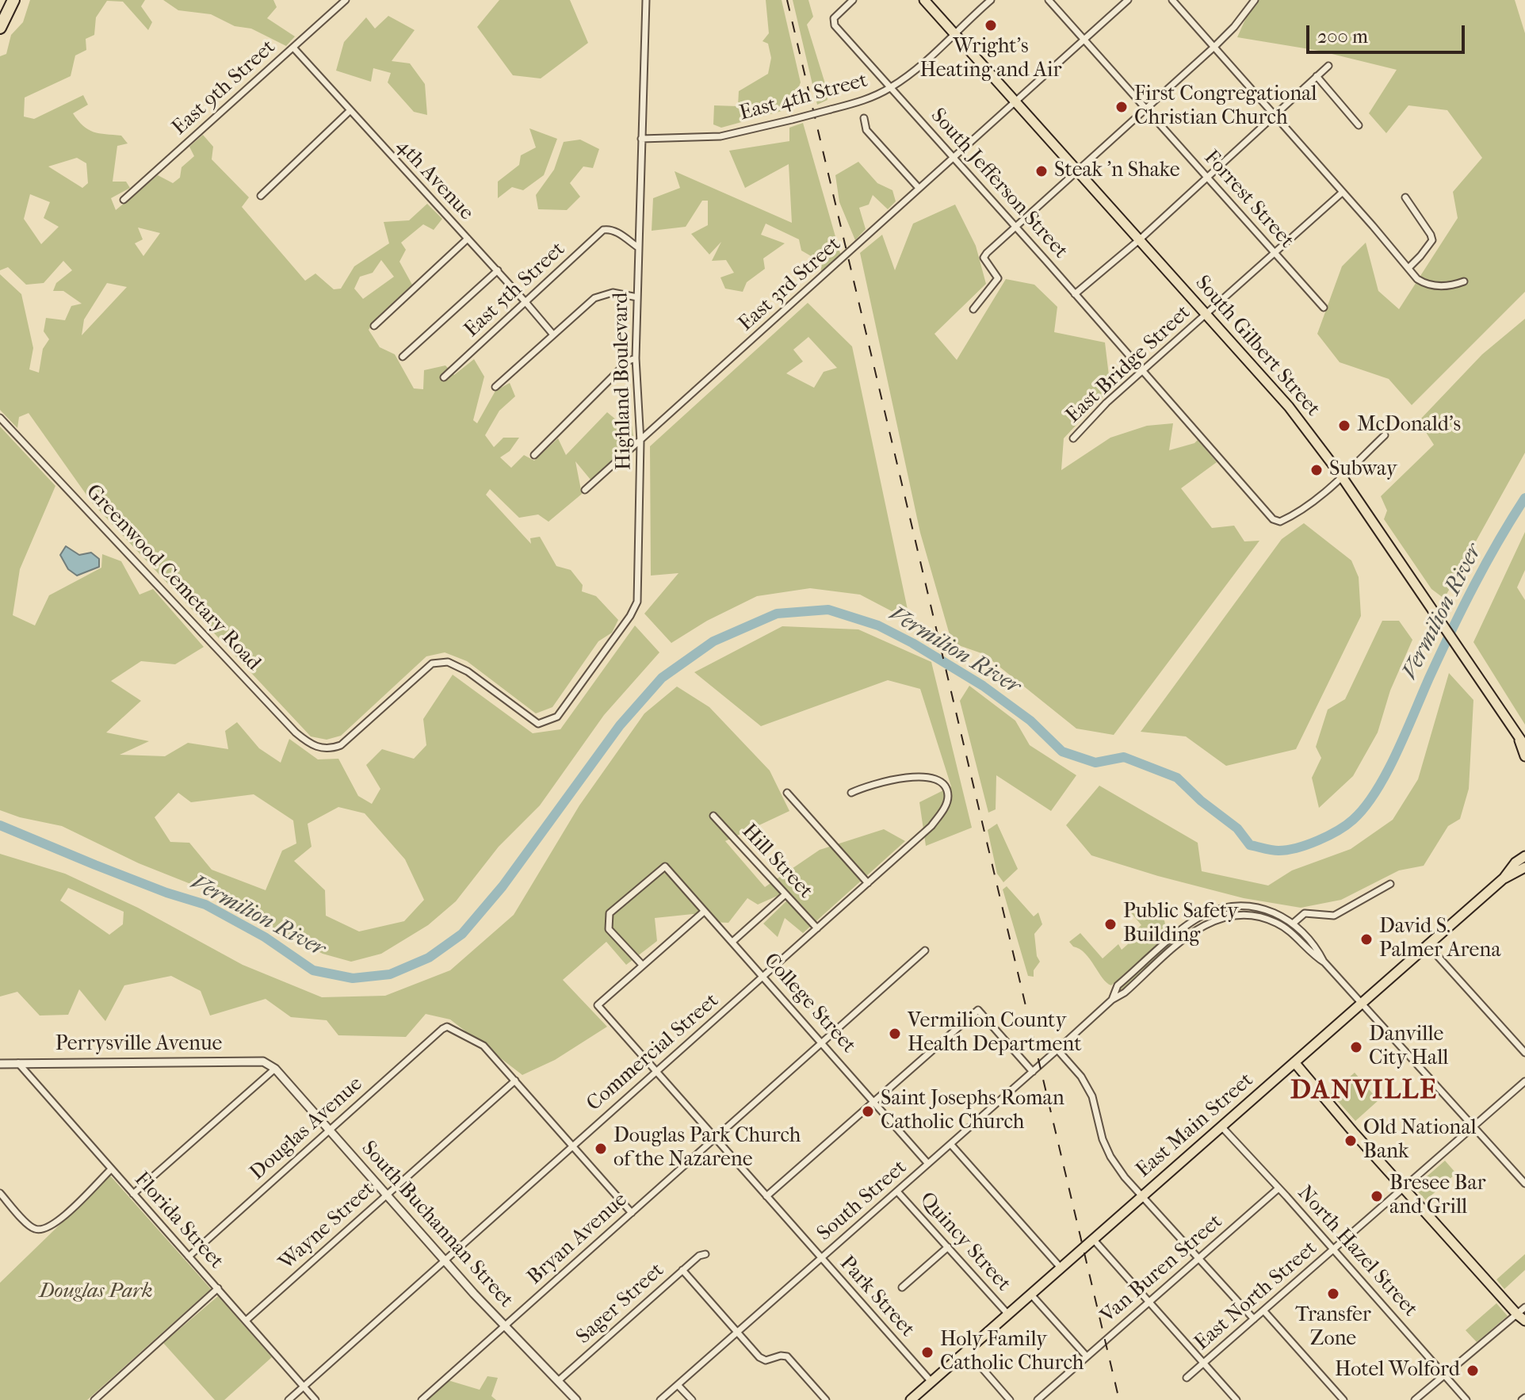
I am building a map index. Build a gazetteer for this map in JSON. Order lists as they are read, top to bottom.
{
  "streets": {
    "main road": ["South Gilbert Street", "East Main Street"],
    "street": [
      "East 9th Street",
      "East 4th Street",
      "4th Avenue",
      "South Jefferson Street",
      "Forrest Street",
      "East 3rd Street",
      "East 5th Street",
      "East Bridge Street",
      "Highland Boulevard",
      "Greenwood Cemetary Road",
      "Hill Street",
      "College Street",
      "Perrysville Avenue",
      "Commercial Street",
      "Douglas Avenue",
      "South Street",
      "Florida Street",
      "South Buchannan Street",
      "Wayne Street",
      "Bryan Avenue",
      "Quincy Street",
      "North Hazel Street",
      "Van Buren Street",
      "East North Street",
      "Park Street",
      "Sager Street"
    ]
  },
  "crossings": [
    ["East 9th Street", "4th Avenue"],
    ["East 4th Street", "South Jefferson Street"],
    ["East 4th Street", "South Gilbert Street"],
    ["East 4th Street", "Highland Boulevard"],
    ["4th Avenue", "East 5th Street"],
    ["South Jefferson Street", "East 3rd Street"],
    ["South Jefferson Street", "South Gilbert Street"],
    ["South Jefferson Street", "East Bridge Street"],
    ["Forrest Street", "East 3rd Street"],
    ["Forrest Street", "East Bridge Street"],
    ["East 3rd Street", "South Gilbert Street"],
    ["East 3rd Street", "Highland Boulevard"],
    ["East 5th Street", "Highland Boulevard"],
    ["South Gilbert Street", "East Bridge Street"],
    ["Highland Boulevard", "Greenwood Cemetary Road"],
    ["Hill Street", "Commercial Street"],
    ["College Street", "Commercial Street"],
    ["College Street", "South Street"],
    ["College Street", "Bryan Avenue"],
    ["College Street", "Park Street"],
    ["Perrysville Avenue", "Florida Street"],
    ["Perrysville Avenue", "South Buchannan Street"],
    ["Commercial Street", "Florida Street"],
    ["Commercial Street", "South Buchannan Street"],
    ["Commercial Street", "Park Street"],
    ["East Main Street", "Quincy Street"],
    ["East Main Street", "North Hazel Street"],
    ["East Main Street", "Park Street"],
    ["Douglas Avenue", "Florida Street"],
    ["Douglas Avenue", "South Buchannan Street"],
    ["Douglas Avenue", "Wayne Street"],
    ["South Street", "Quincy Street"],
    ["South Street", "Park Street"],
    ["Florida Street", "Wayne Street"],
    ["South Buchannan Street", "Wayne Street"],
    ["South Buchannan Street", "Bryan Avenue"],
    ["South Buchannan Street", "Sager Street"],
    ["Bryan Avenue", "Park Street"],
    ["North Hazel Street", "Van Buren Street"],
    ["North Hazel Street", "East North Street"]
  ],
  "districts": ["DANVILLE"],
  "water": ["Vermilion River"],
  "parks": ["Douglas Park"],
  "places": [
    "Wright's Heating and Air",
    "First Congregational Christian Church",
    "Steak 'n Shake",
    "McDonald's",
    "Subway",
    "Public Safety Building",
    "David S. Palmer Arena",
    "Vermilion County Health Department",
    "Danville City Hall",
    "Saint Josephs Roman Catholic Church",
    "Old National Bank",
    "Douglas Park Church of the Nazarene",
    "Bresee Bar and Grill",
    "Transfer Zone",
    "Holy Family Catholic Church",
    "Hotel Wolford"
  ],
  "scale_bar": "200 m"
}
